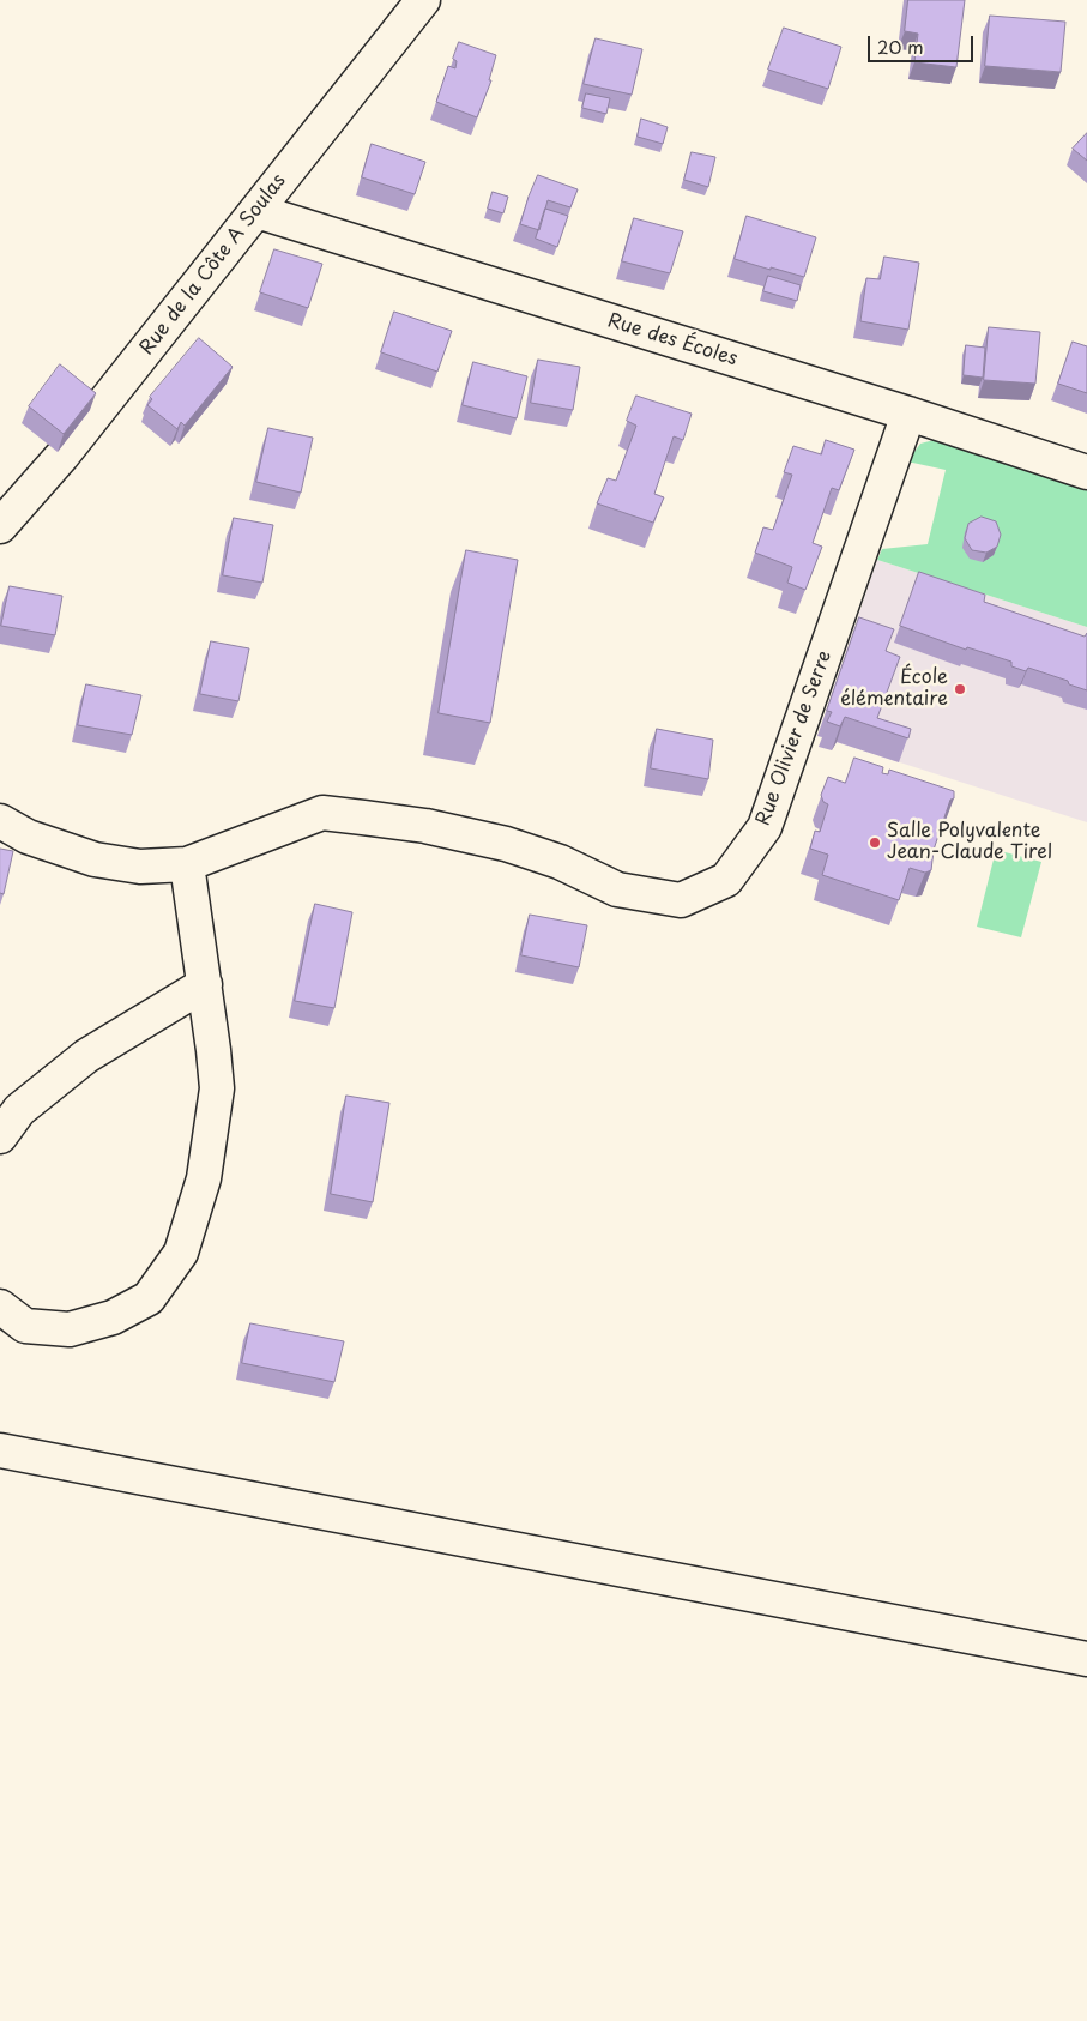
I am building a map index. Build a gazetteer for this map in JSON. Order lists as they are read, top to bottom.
{
  "streets": {
    "street": ["Rue de la Côte A Soulas", "Rue des Écoles", "Rue Olivier de Serre"]
  },
  "crossings": [
    ["Rue de la Côte A Soulas", "Rue des Écoles"],
    ["Rue des Écoles", "Rue Olivier de Serre"]
  ],
  "places": ["École élémentaire", "Salle Polyvalente Jean-Claude Tirel"],
  "scale_bar": "20 m"
}
